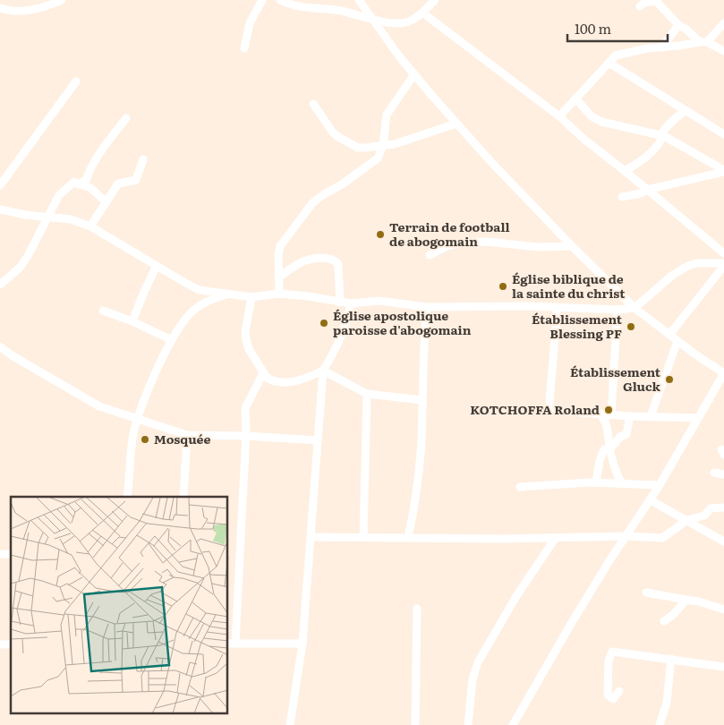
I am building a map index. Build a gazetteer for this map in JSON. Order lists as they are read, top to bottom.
{
  "places": [
    "Terrain de football de abogomain",
    "Église biblique de la sainte du christ",
    "Église apostolique paroisse d'abogomain",
    "Établissement Blessing PF",
    "Établissement Gluck",
    "KOTCHOFFA Roland",
    "Mosquée"
  ],
  "scale_bar": "100 m"
}
